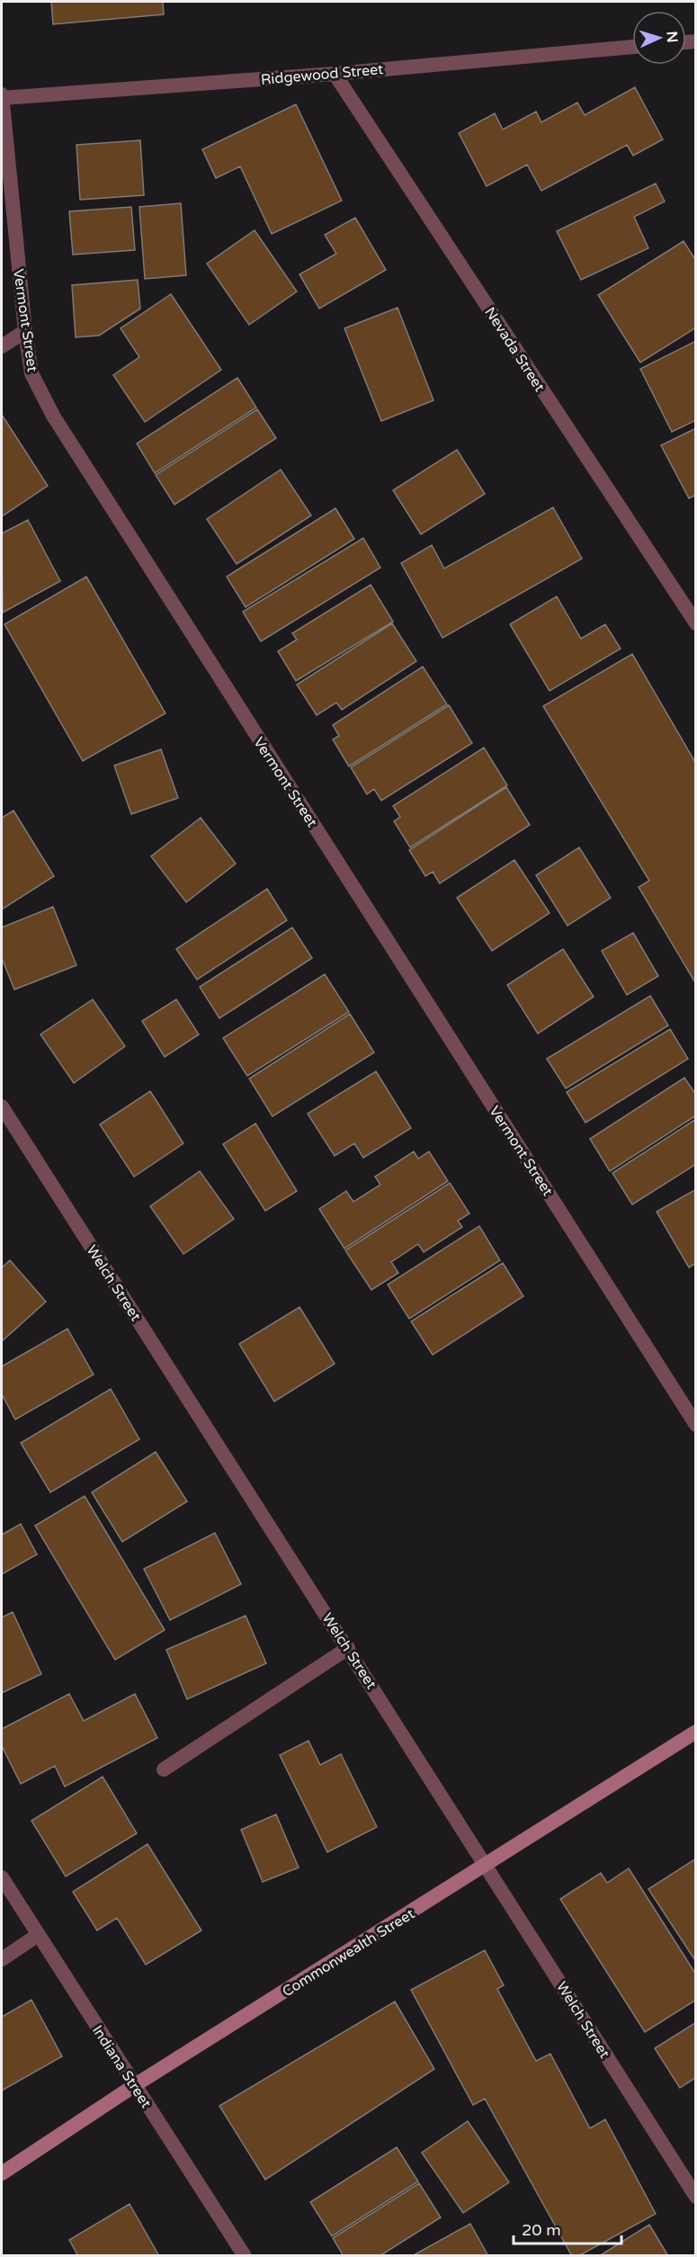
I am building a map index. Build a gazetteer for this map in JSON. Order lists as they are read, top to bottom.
{
  "streets": {
    "main road": ["Commonwealth Street"],
    "street": [
      "Ridgewood Street",
      "Vermont Street",
      "Nevada Street",
      "Welch Street",
      "Indiana Street"
    ]
  },
  "crossings": [
    ["Ridgewood Street", "Vermont Street"],
    ["Ridgewood Street", "Nevada Street"],
    ["Welch Street", "Commonwealth Street"],
    ["Commonwealth Street", "Indiana Street"]
  ],
  "scale_bar": "20 m",
  "north": "right"
}
